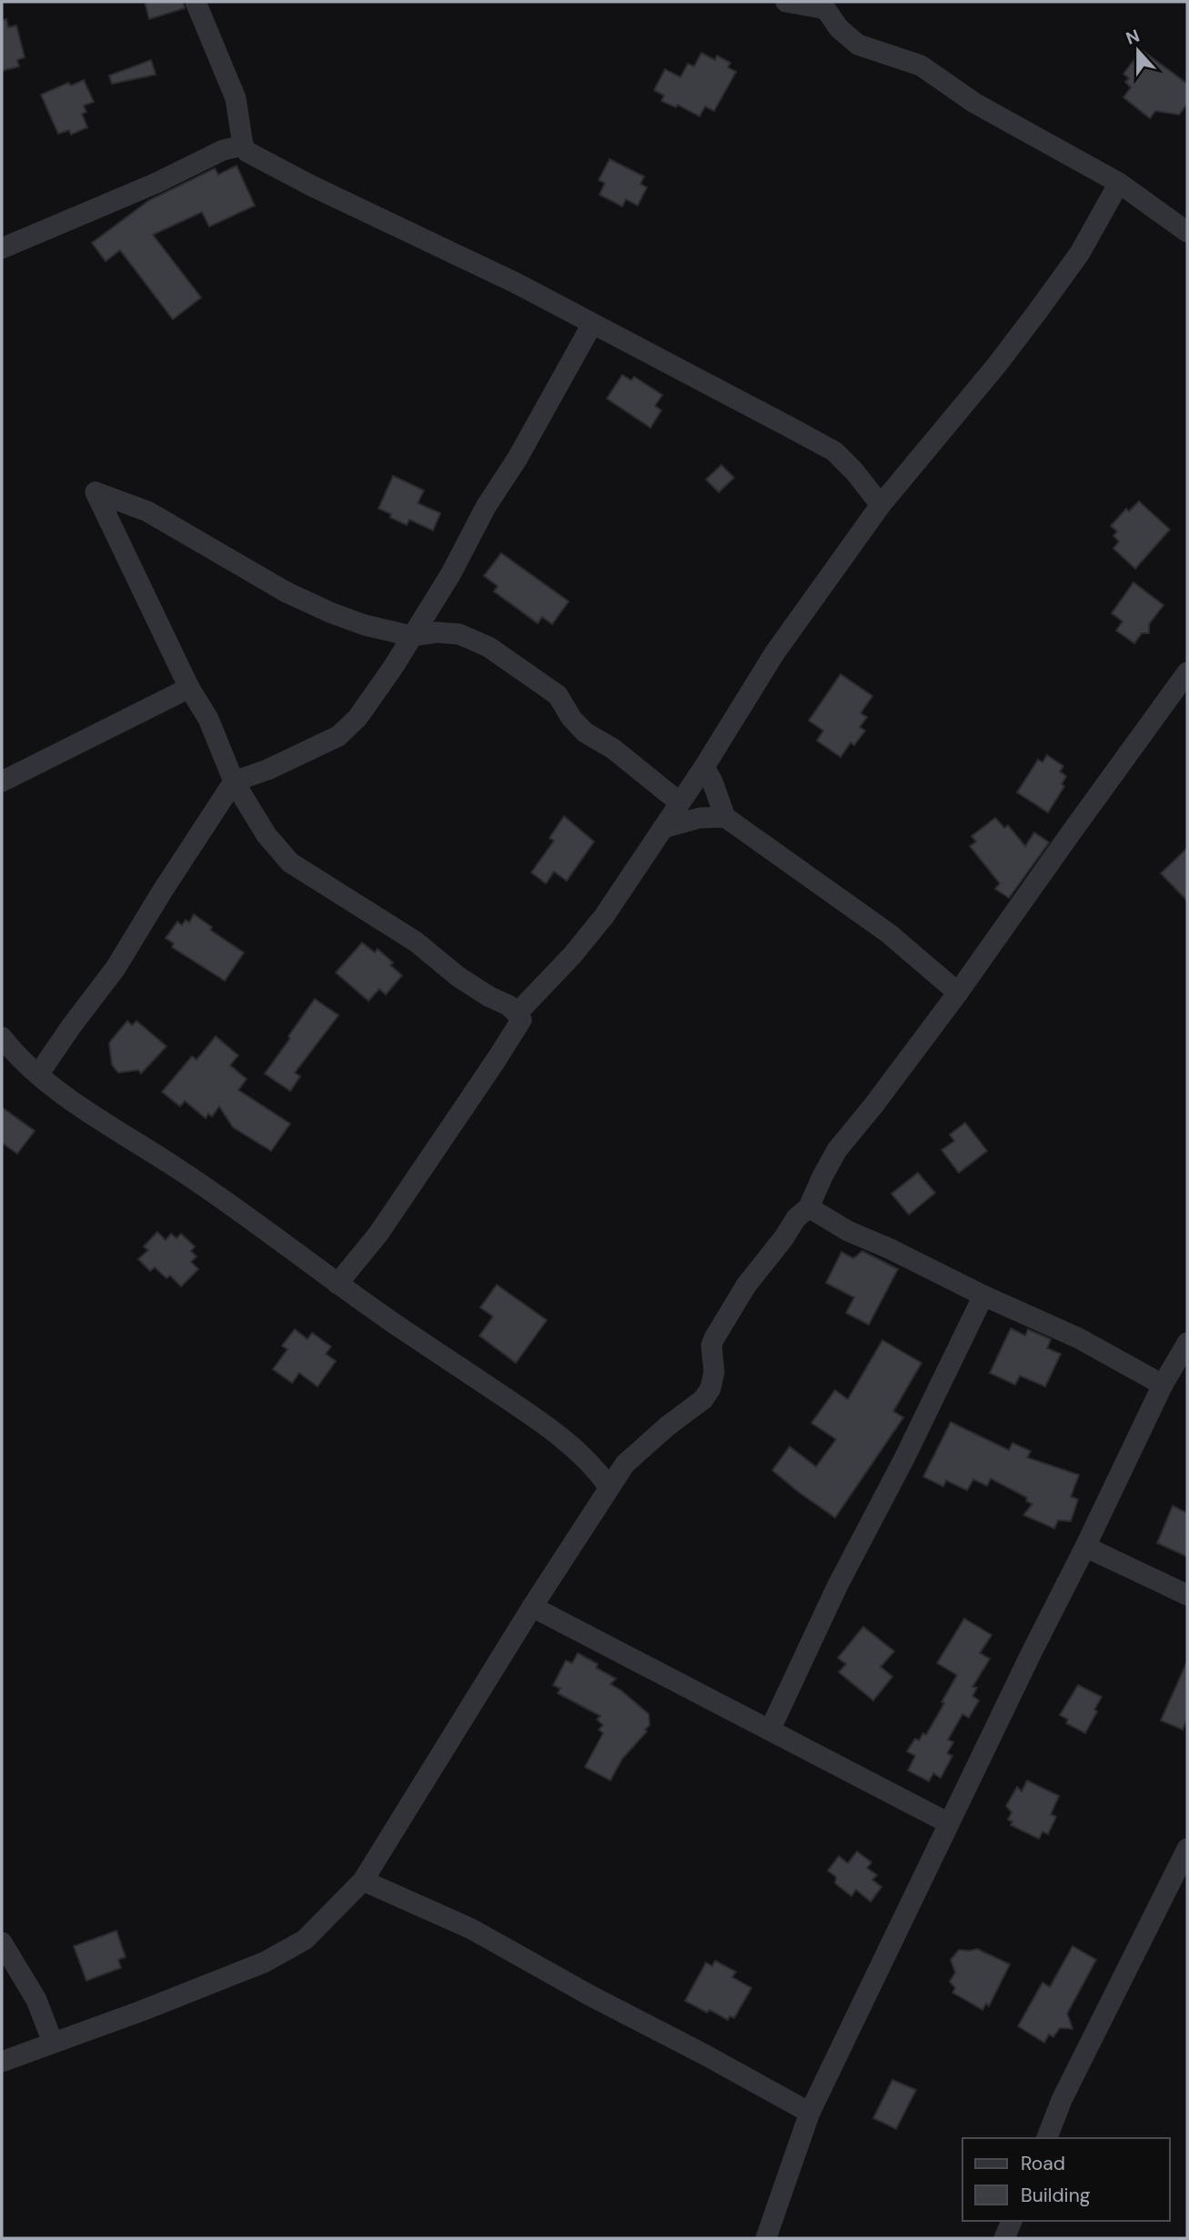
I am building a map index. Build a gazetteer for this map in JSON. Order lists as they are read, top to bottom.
{
  "legend": ["Road", "Building"],
  "north": "top"
}
